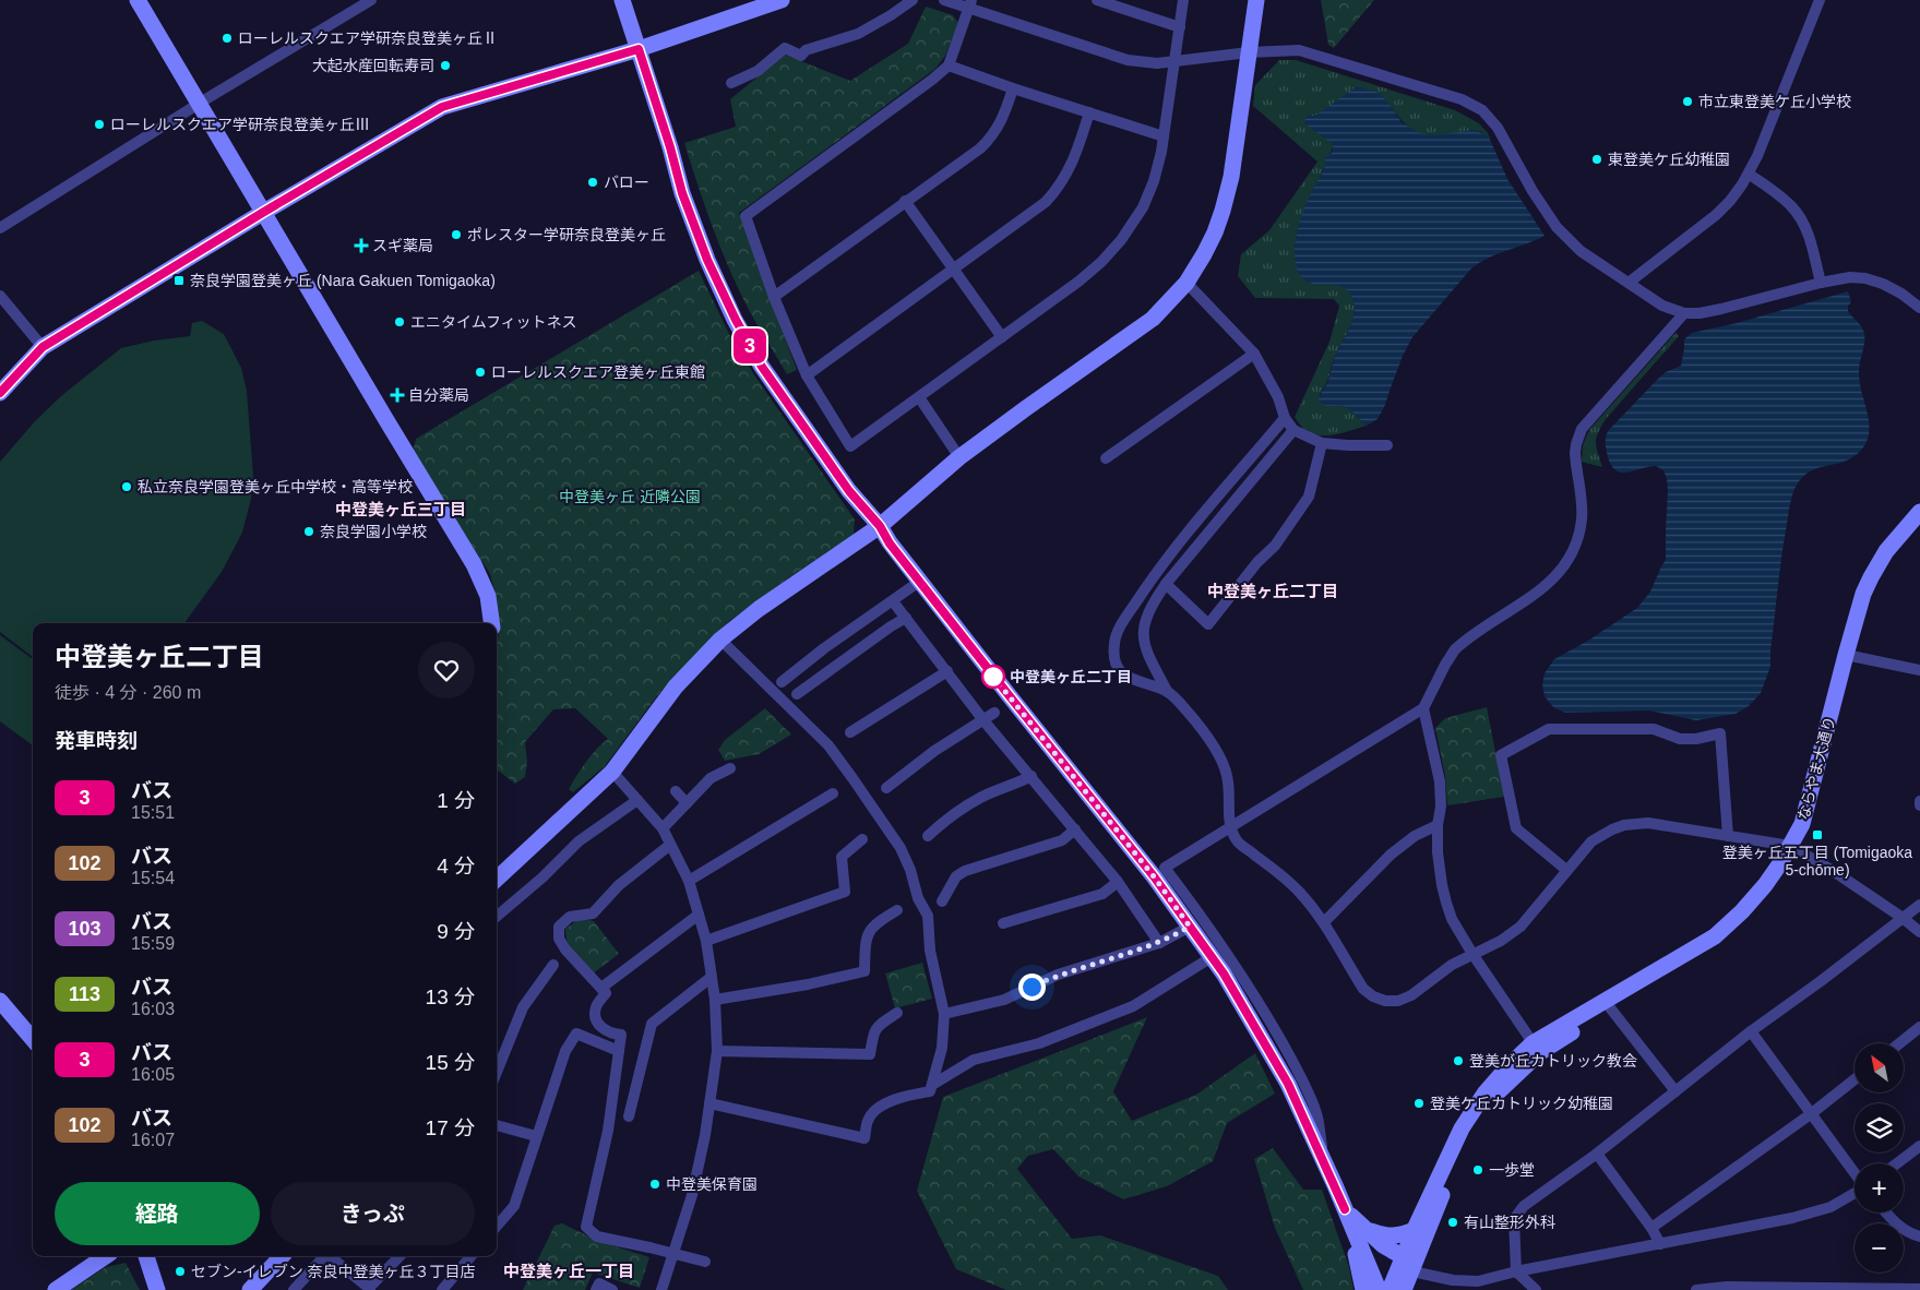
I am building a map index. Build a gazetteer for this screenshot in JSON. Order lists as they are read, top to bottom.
{
  "streets": {
    "street": ["ならやま大通り"]
  },
  "districts": ["中登美ヶ丘三丁目", "中登美ヶ丘二丁目", "中登美ヶ丘一丁目"],
  "parks": ["中登美ヶ丘 近隣公園"],
  "places": {
    "other": [
      "ローレルスクエア学研奈良登美ヶ丘Ⅱ",
      "大起水産回転寿司",
      "市立東登美ケ丘小学校",
      "ローレルスクエア学研奈良登美ヶ丘Ⅲ",
      "東登美ケ丘幼稚園",
      "バロー",
      "ポレスター学研奈良登美ヶ丘",
      "エニタイムフィットネス",
      "ローレルスクエア登美ヶ丘東館",
      "私立奈良学園登美ヶ丘中学校・高等学校",
      "奈良学園小学校",
      "中登美ヶ丘二丁目",
      "登美が丘カトリック教会",
      "登美ケ丘カトリック幼稚園",
      "一歩堂",
      "中登美保育園",
      "有山整形外科",
      "セブン-イレブン 奈良中登美ヶ丘３丁目店"
    ],
    "health": ["スギ薬局", "自分薬局"],
    "transit": ["奈良学園登美ヶ丘 (Nara Gakuen Tomigaoka)", "登美ヶ丘五丁目 (Tomigaoka 5-chōme)"]
  },
  "lines": ["bus line 3"],
  "north": "top left",
  "page": {
    "on_map": "3",
    "heading": [
      ["中登美ヶ丘二丁目", "徒歩 · 4 分 · 260 m"],
      "発車時刻"
    ],
    "list": [
      {
        "mark": "3",
        "name": "バス",
        "note": "15:51",
        "value": "1 分"
      },
      {
        "mark": "102",
        "name": "バス",
        "note": "15:54",
        "value": "4 分"
      },
      {
        "mark": "103",
        "name": "バス",
        "note": "15:59",
        "value": "9 分"
      },
      {
        "mark": "113",
        "name": "バス",
        "note": "16:03",
        "value": "13 分"
      },
      {
        "mark": "3",
        "name": "バス",
        "note": "16:05",
        "value": "15 分"
      },
      {
        "mark": "102",
        "name": "バス",
        "note": "16:07",
        "value": "17 分"
      }
    ],
    "map_buttons": ["+", "−"],
    "buttons": ["経路", "きっぷ"]
  }
}
